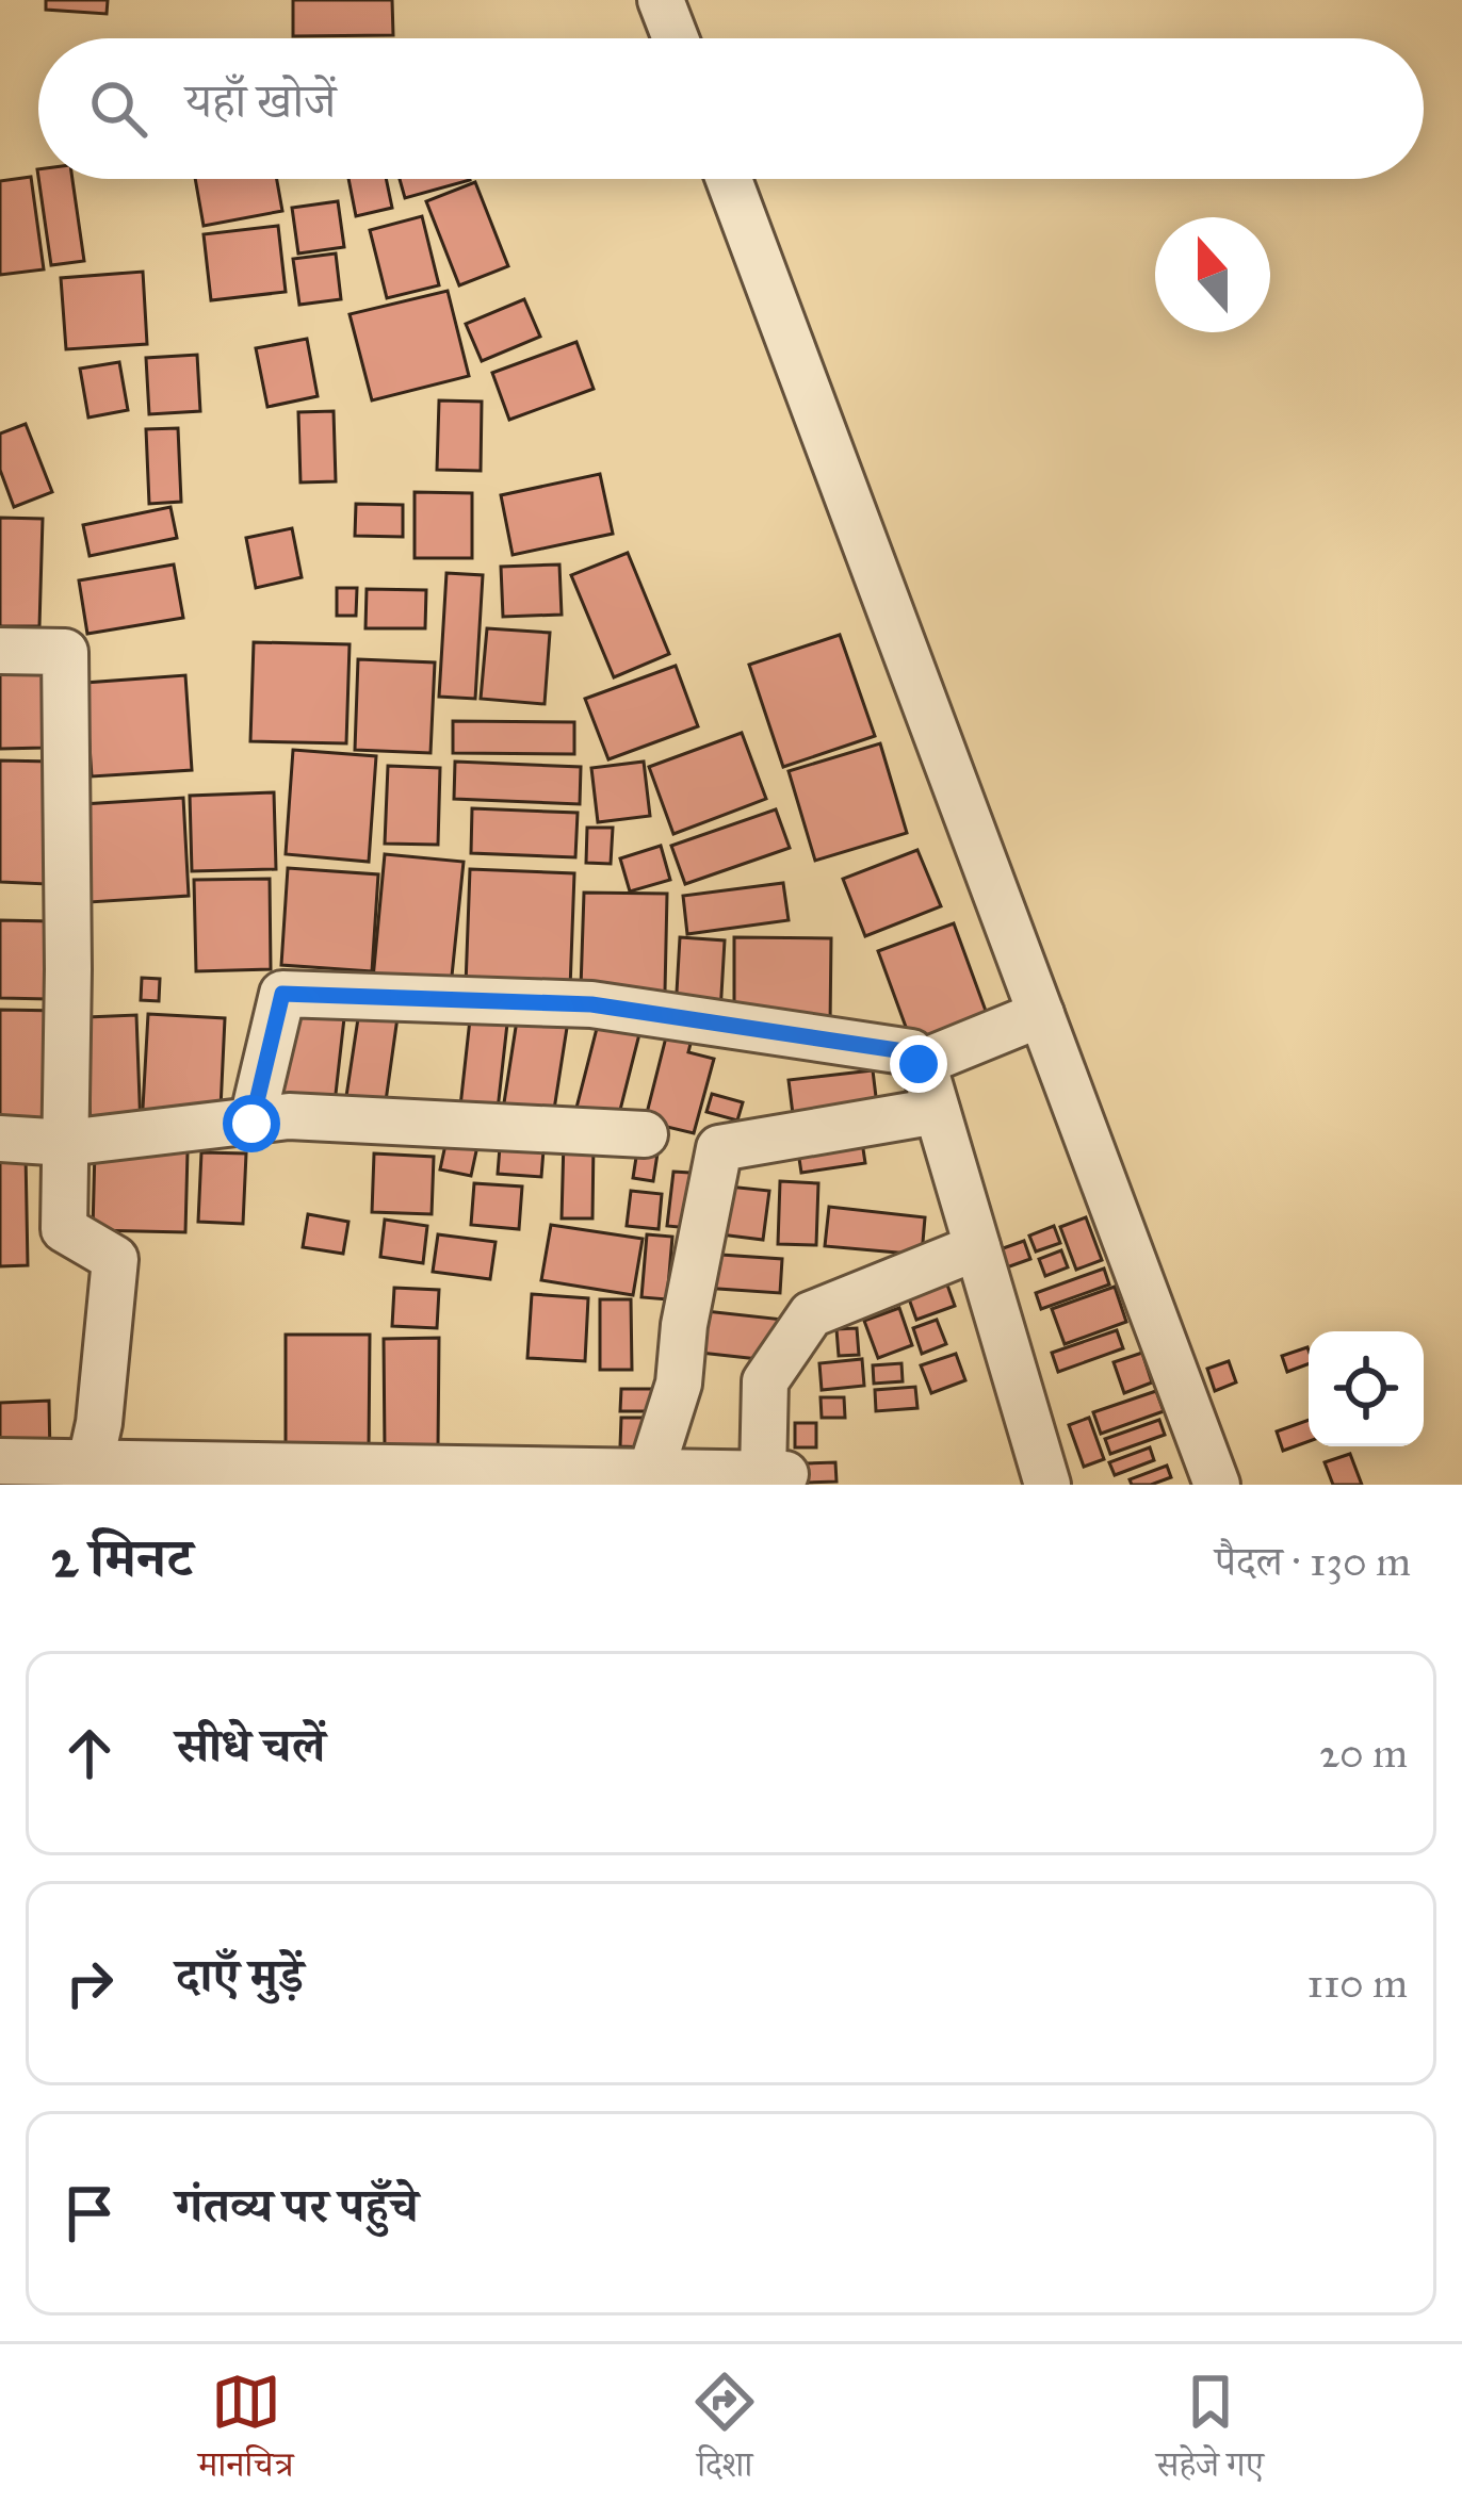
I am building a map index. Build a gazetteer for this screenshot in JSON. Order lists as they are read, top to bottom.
{
  "north": "top",
  "page": {
    "search": "यहाँ खोजें",
    "heading": ["2 मिनट", "पैदल · 130 m"],
    "list": [
      ["सीधे चलें", "20 m"],
      ["दाएँ मुड़ें", "110 m"],
      "गंतव्य पर पहुँचे"
    ],
    "nav": ["मानचित्र", "दिशा", "सहेजे गए"]
  }
}
